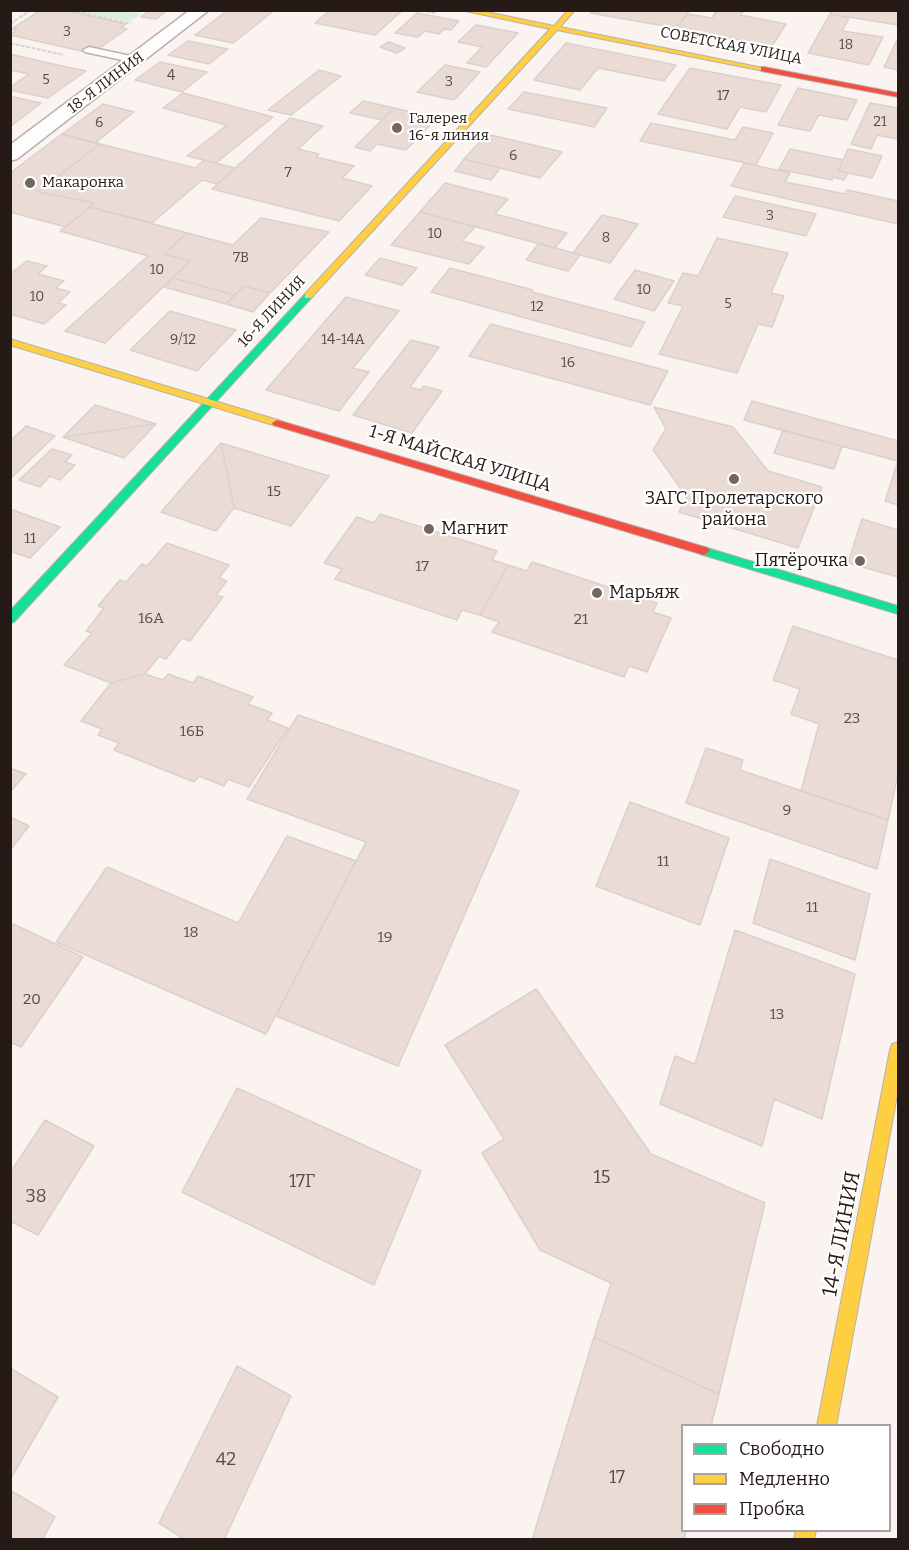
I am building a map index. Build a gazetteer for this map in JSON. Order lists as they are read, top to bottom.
{
  "streets": {
    "street": [
      "СОВЕТСКАЯ УЛИЦА",
      "18-Я ЛИНИЯ",
      "16-Я ЛИНИЯ",
      "1-Я МАЙСКАЯ УЛИЦА",
      "14-Я ЛИНИЯ"
    ]
  },
  "crossings": [
    ["СОВЕТСКАЯ УЛИЦА", "16-Я ЛИНИЯ"],
    ["16-Я ЛИНИЯ", "1-Я МАЙСКАЯ УЛИЦА"]
  ],
  "places": [
    "Галерея 16-я линия",
    "Макаронка",
    "ЗАГС Пролетарского района",
    "Магнит",
    "Пятёрочка",
    "Марьяж"
  ],
  "house_numbers": [
    "3",
    "18",
    "4",
    "5",
    "3",
    "17",
    "21",
    "6",
    "6",
    "7",
    "3",
    "10",
    "8",
    "7В",
    "10",
    "10",
    "10",
    "5",
    "12",
    "9/12",
    "14-14А",
    "16",
    "15",
    "11",
    "17",
    "16А",
    "21",
    "23",
    "16Б",
    "9",
    "11",
    "11",
    "18",
    "19",
    "20",
    "13",
    "15",
    "17Г",
    "38",
    "42",
    "17"
  ],
  "legend": ["Свободно", "Медленно", "Пробка"]
}
